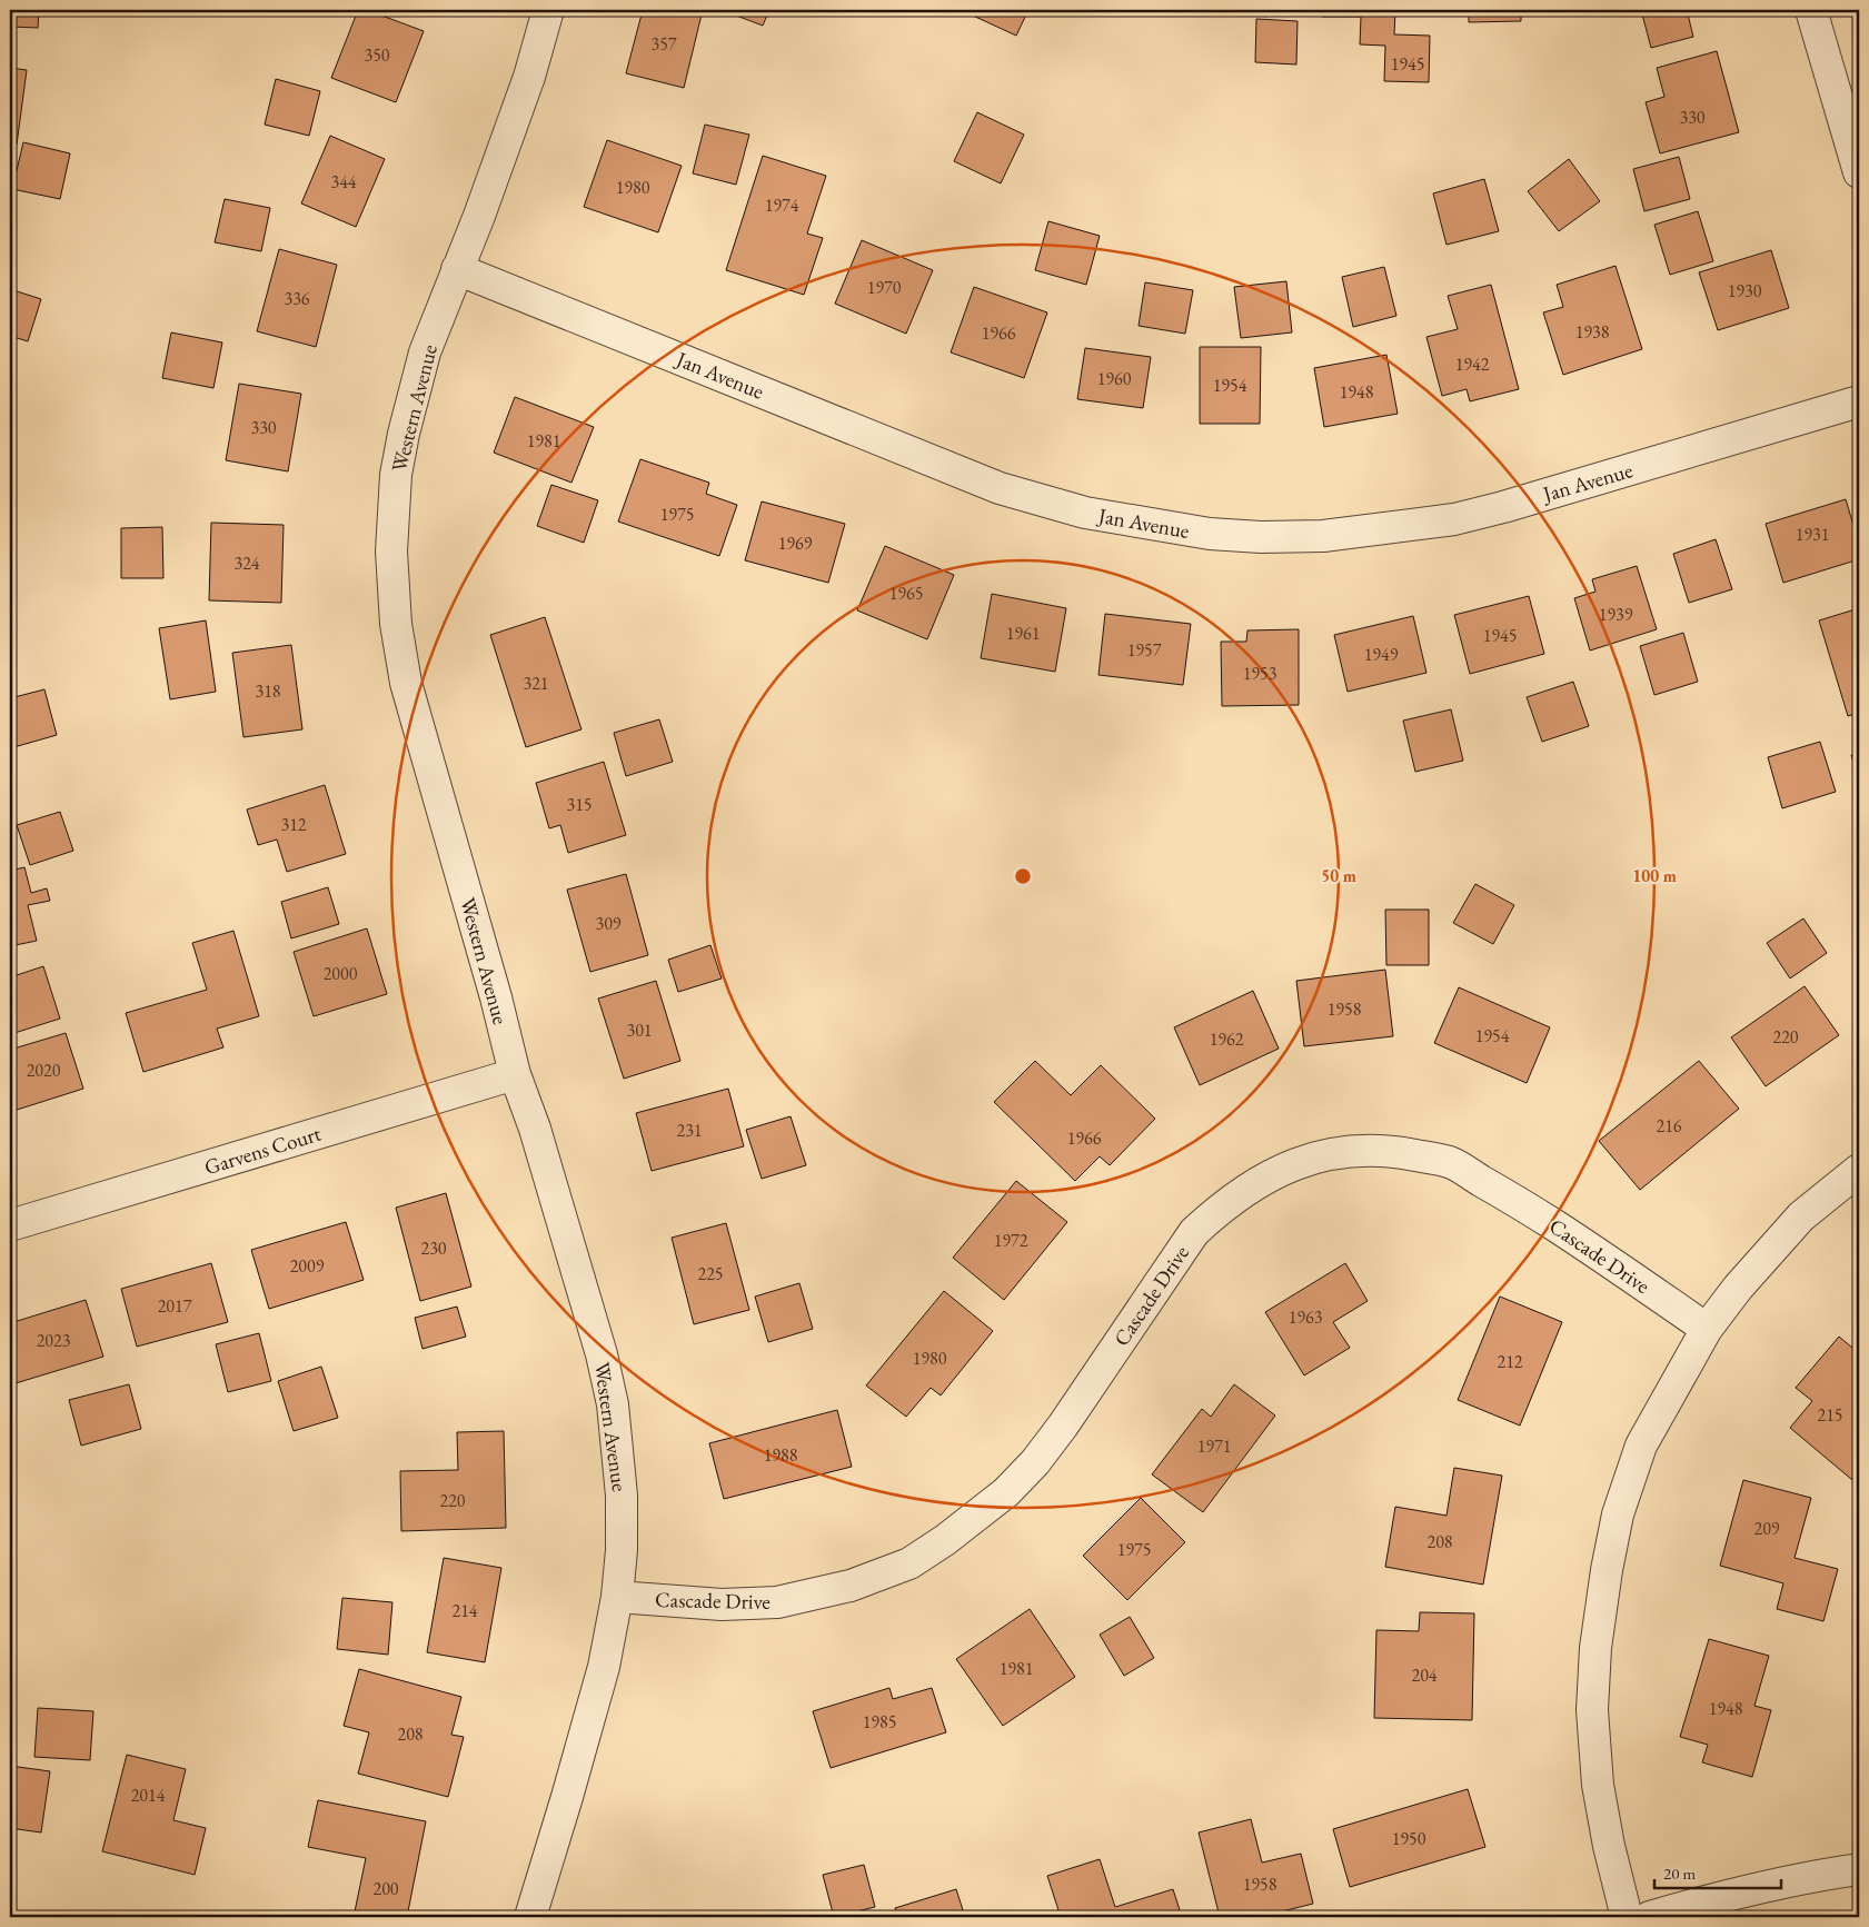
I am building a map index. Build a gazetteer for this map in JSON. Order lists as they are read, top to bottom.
{
  "streets": {
    "street": [
      "Jan Avenue",
      "Western Avenue",
      "Garvens Court",
      "Cascade Drive"
    ]
  },
  "crossings": [
    ["Jan Avenue", "Western Avenue"],
    ["Western Avenue", "Garvens Court"],
    ["Western Avenue", "Cascade Drive"]
  ],
  "house_numbers": [
    "357",
    "350",
    "1945",
    "330",
    "344",
    "1980",
    "1974",
    "1970",
    "1930",
    "336",
    "1938",
    "1966",
    "1942",
    "1960",
    "1954",
    "1948",
    "330",
    "1981",
    "1975",
    "1931",
    "1969",
    "324",
    "1965",
    "1939",
    "1961",
    "1945",
    "1957",
    "1949",
    "1953",
    "321",
    "318",
    "315",
    "312",
    "309",
    "2000",
    "1958",
    "301",
    "1954",
    "220",
    "1962",
    "2020",
    "216",
    "231",
    "1966",
    "1972",
    "230",
    "2009",
    "225",
    "2017",
    "1963",
    "2023",
    "1980",
    "212",
    "215",
    "1971",
    "1988",
    "220",
    "209",
    "208",
    "1975",
    "214",
    "1981",
    "204",
    "1948",
    "1985",
    "208",
    "2014",
    "1950",
    "1958",
    "200"
  ],
  "scale_bar": "20 m",
  "rings": ["50 m", "100 m"]
}
